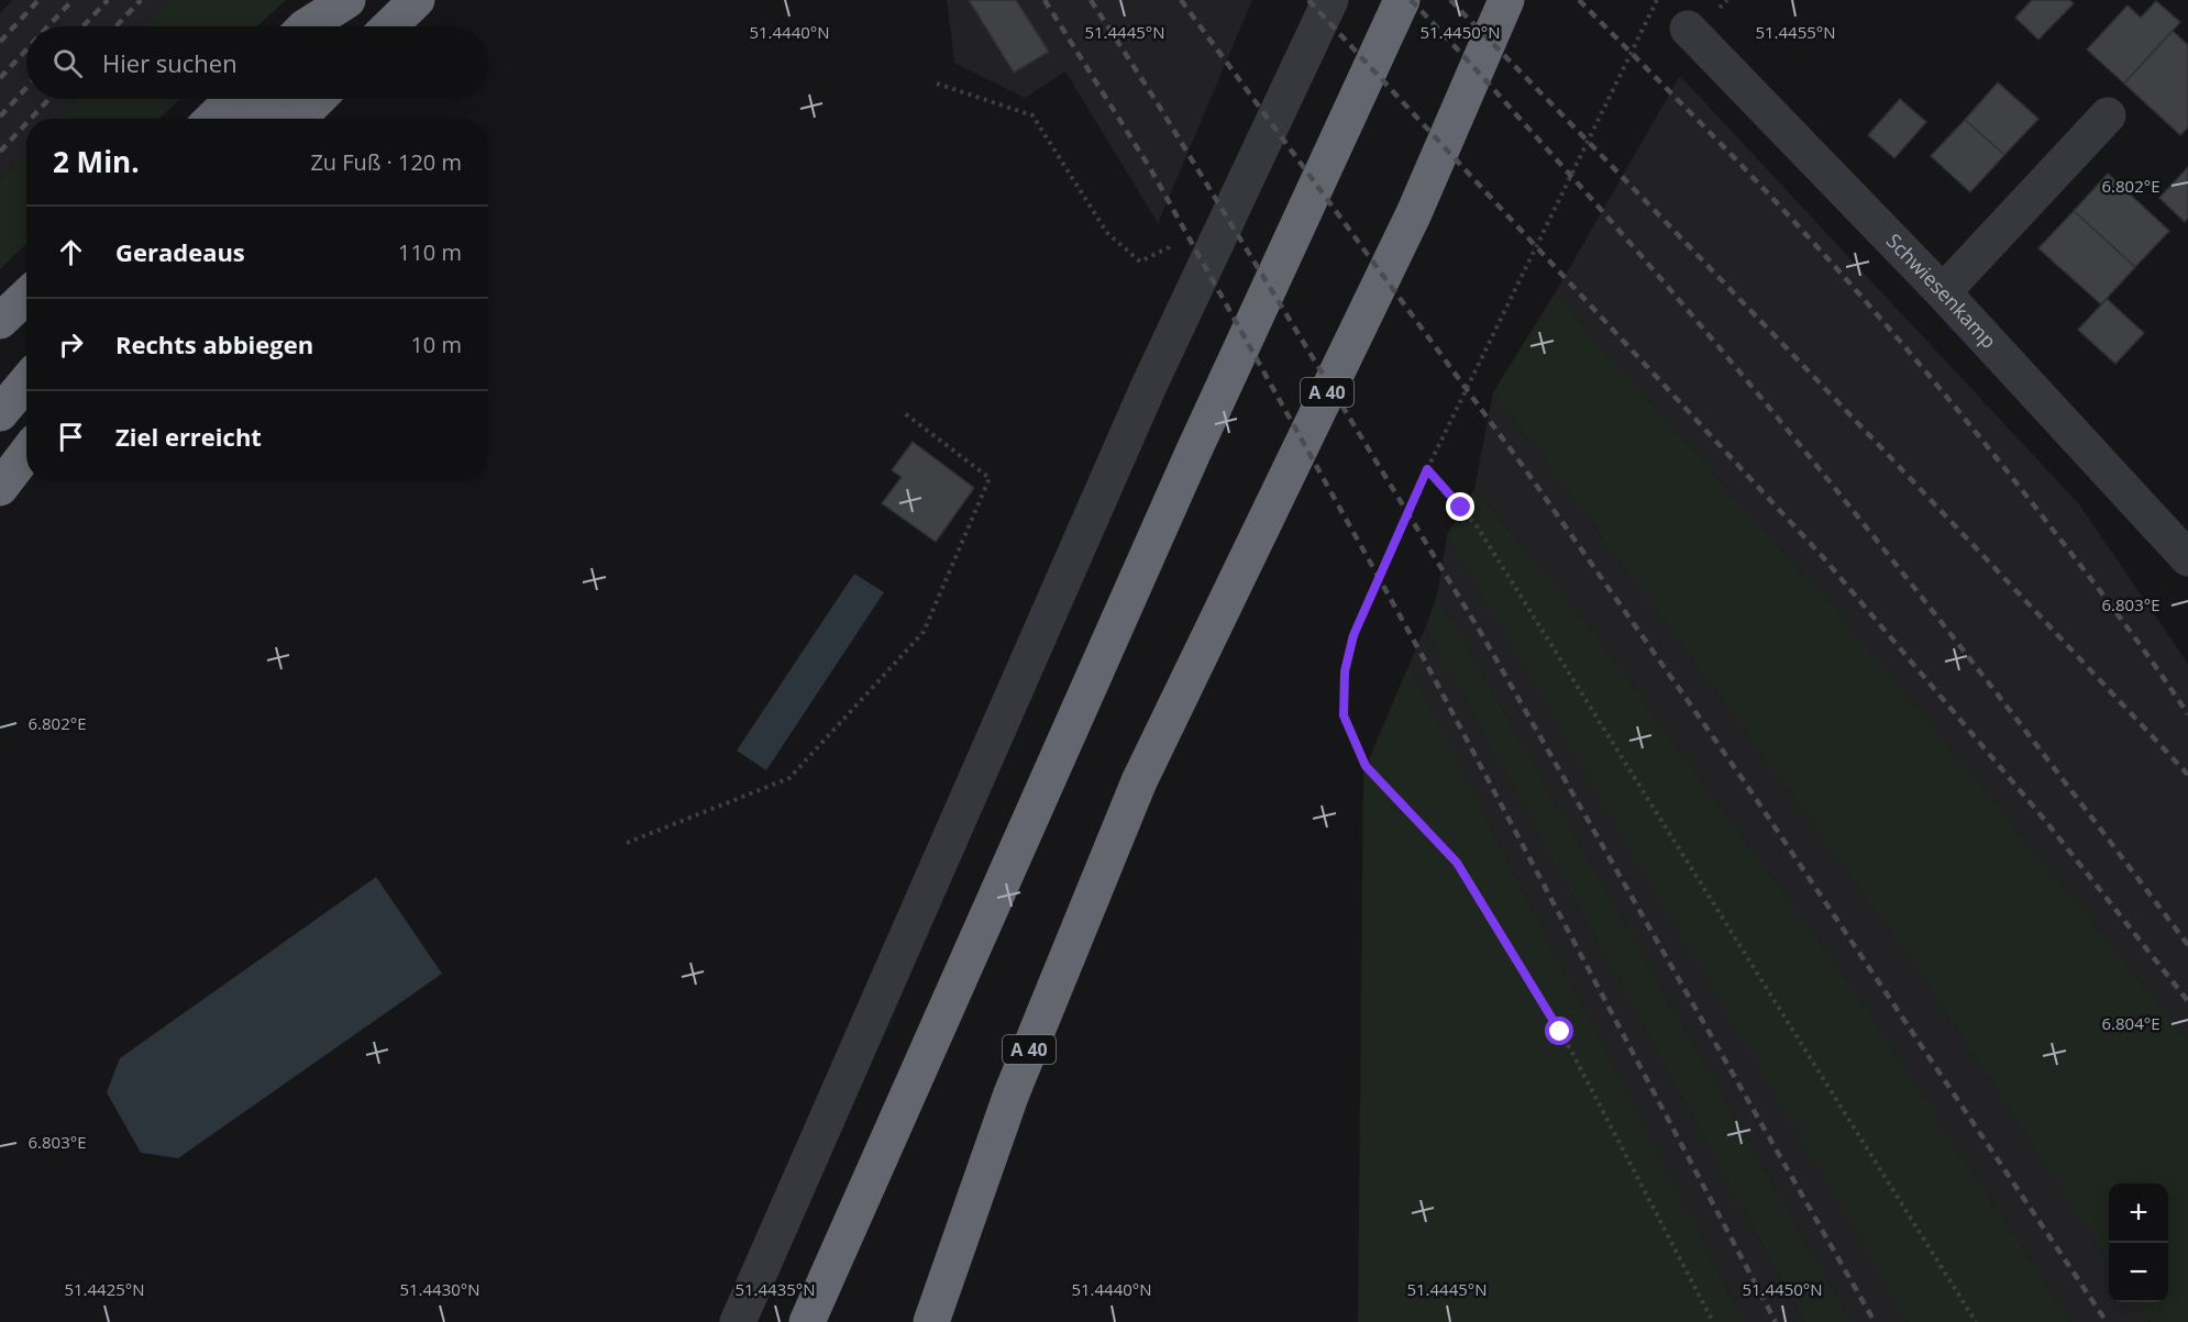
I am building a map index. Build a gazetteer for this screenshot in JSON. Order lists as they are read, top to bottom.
{
  "streets": {
    "highway": ["A 40"],
    "street": ["Schwiesenkamp"]
  },
  "page": {
    "search": "Hier suchen",
    "heading": ["2 Min.", "Zu Fuß · 120 m"],
    "list": [
      ["Geradeaus", "110 m"],
      ["Rechts abbiegen", "10 m"],
      "Ziel erreicht"
    ],
    "map_buttons": ["+", "−"]
  },
  "coordinates": [
    "51.4440°N",
    "51.4445°N",
    "51.4450°N",
    "51.4455°N",
    "6.802°E",
    "6.803°E",
    "6.804°E",
    "51.4425°N",
    "51.4430°N",
    "51.4435°N"
  ]
}
